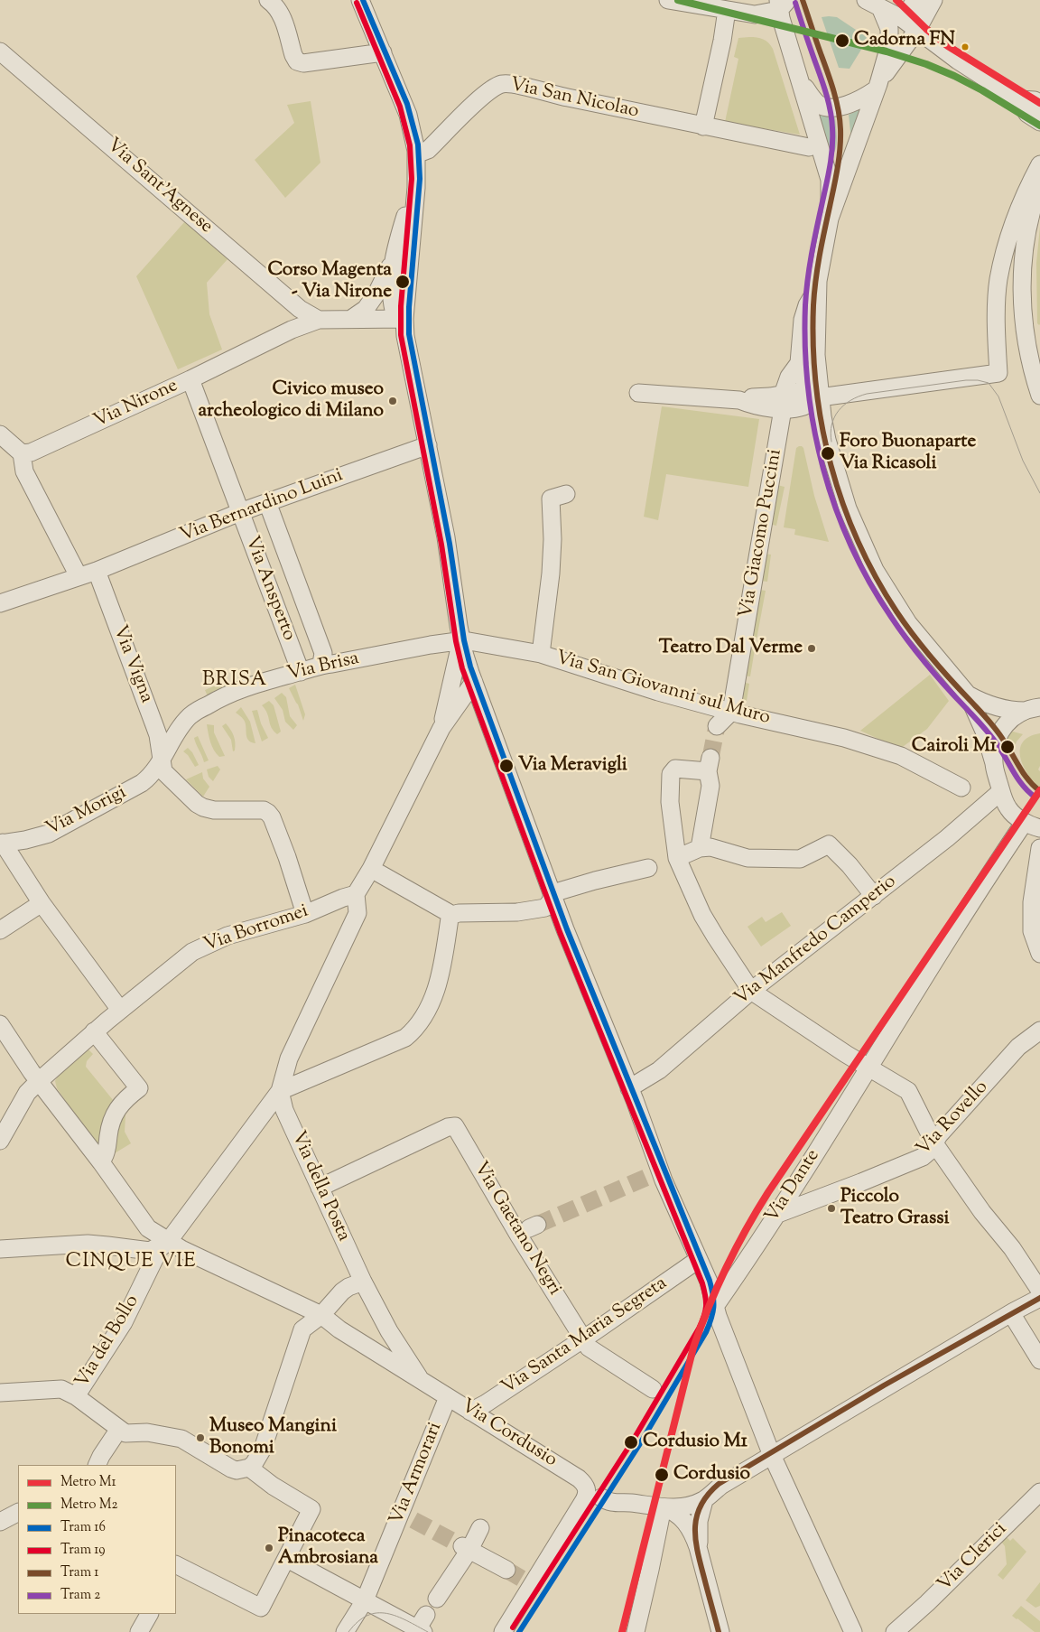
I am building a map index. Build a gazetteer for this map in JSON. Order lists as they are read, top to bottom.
{
  "streets": {
    "street": [
      "Via San Nicolao",
      "Via Sant'Agnese",
      "Via Nirone",
      "Via Bernardino Luini",
      "Via Giacomo Puccini",
      "Via Ansperto",
      "Via Vigna",
      "Via Brisa",
      "Via San Giovanni sul Muro",
      "Via Morigi",
      "Via Borromei",
      "Via Manfredo Camperio",
      "Via Rovello",
      "Via della Posta",
      "Via Dante",
      "Via Gaetano Negri",
      "Via Santa Maria Segreta",
      "Via del Bollo",
      "Via Cordusio",
      "Via Armorari",
      "Via Clerici"
    ]
  },
  "crossings": [
    ["Via Sant'Agnese", "Via Nirone"],
    ["Via Nirone", "Via Ansperto"],
    ["Via Bernardino Luini", "Via Ansperto"],
    ["Via Bernardino Luini", "Via Vigna"],
    ["Via Giacomo Puccini", "Via San Giovanni sul Muro"],
    ["Via Ansperto", "Via Brisa"],
    ["Via Vigna", "Via Brisa"],
    ["Via Vigna", "Via Morigi"],
    ["Via Brisa", "Via San Giovanni sul Muro"],
    ["Via Brisa", "Via Morigi"],
    ["Via Borromei", "Via Cordusio"],
    ["Via Rovello", "Via Dante"],
    ["Via della Posta", "Via Gaetano Negri"],
    ["Via della Posta", "Via del Bollo"],
    ["Via della Posta", "Via Cordusio"],
    ["Via Gaetano Negri", "Via Santa Maria Segreta"],
    ["Via Santa Maria Segreta", "Via Cordusio"],
    ["Via del Bollo", "Via Cordusio"],
    ["Via Cordusio", "Via Armorari"]
  ],
  "districts": ["BRISA", "CINQUE VIE"],
  "places": [
    "Cadorna FN",
    "Corso Magenta - Via Nirone",
    "Civico museo archeologico di Milano",
    "Foro Buonaparte Via Ricasoli",
    "Teatro Dal Verme",
    "Cairoli M1",
    "Via Meravigli",
    "Piccolo Teatro Grassi",
    "Museo Mangini Bonomi",
    "Cordusio M1",
    "Cordusio",
    "Pinacoteca Ambrosiana"
  ],
  "lines": [
    "metro line M1",
    "metro line M2",
    "tram line 16",
    "tram line 1",
    "tram line 19",
    "tram line 2"
  ],
  "legend": [
    "Metro M1",
    "Metro M2",
    "Tram 16",
    "Tram 19",
    "Tram 1",
    "Tram 2"
  ]
}
